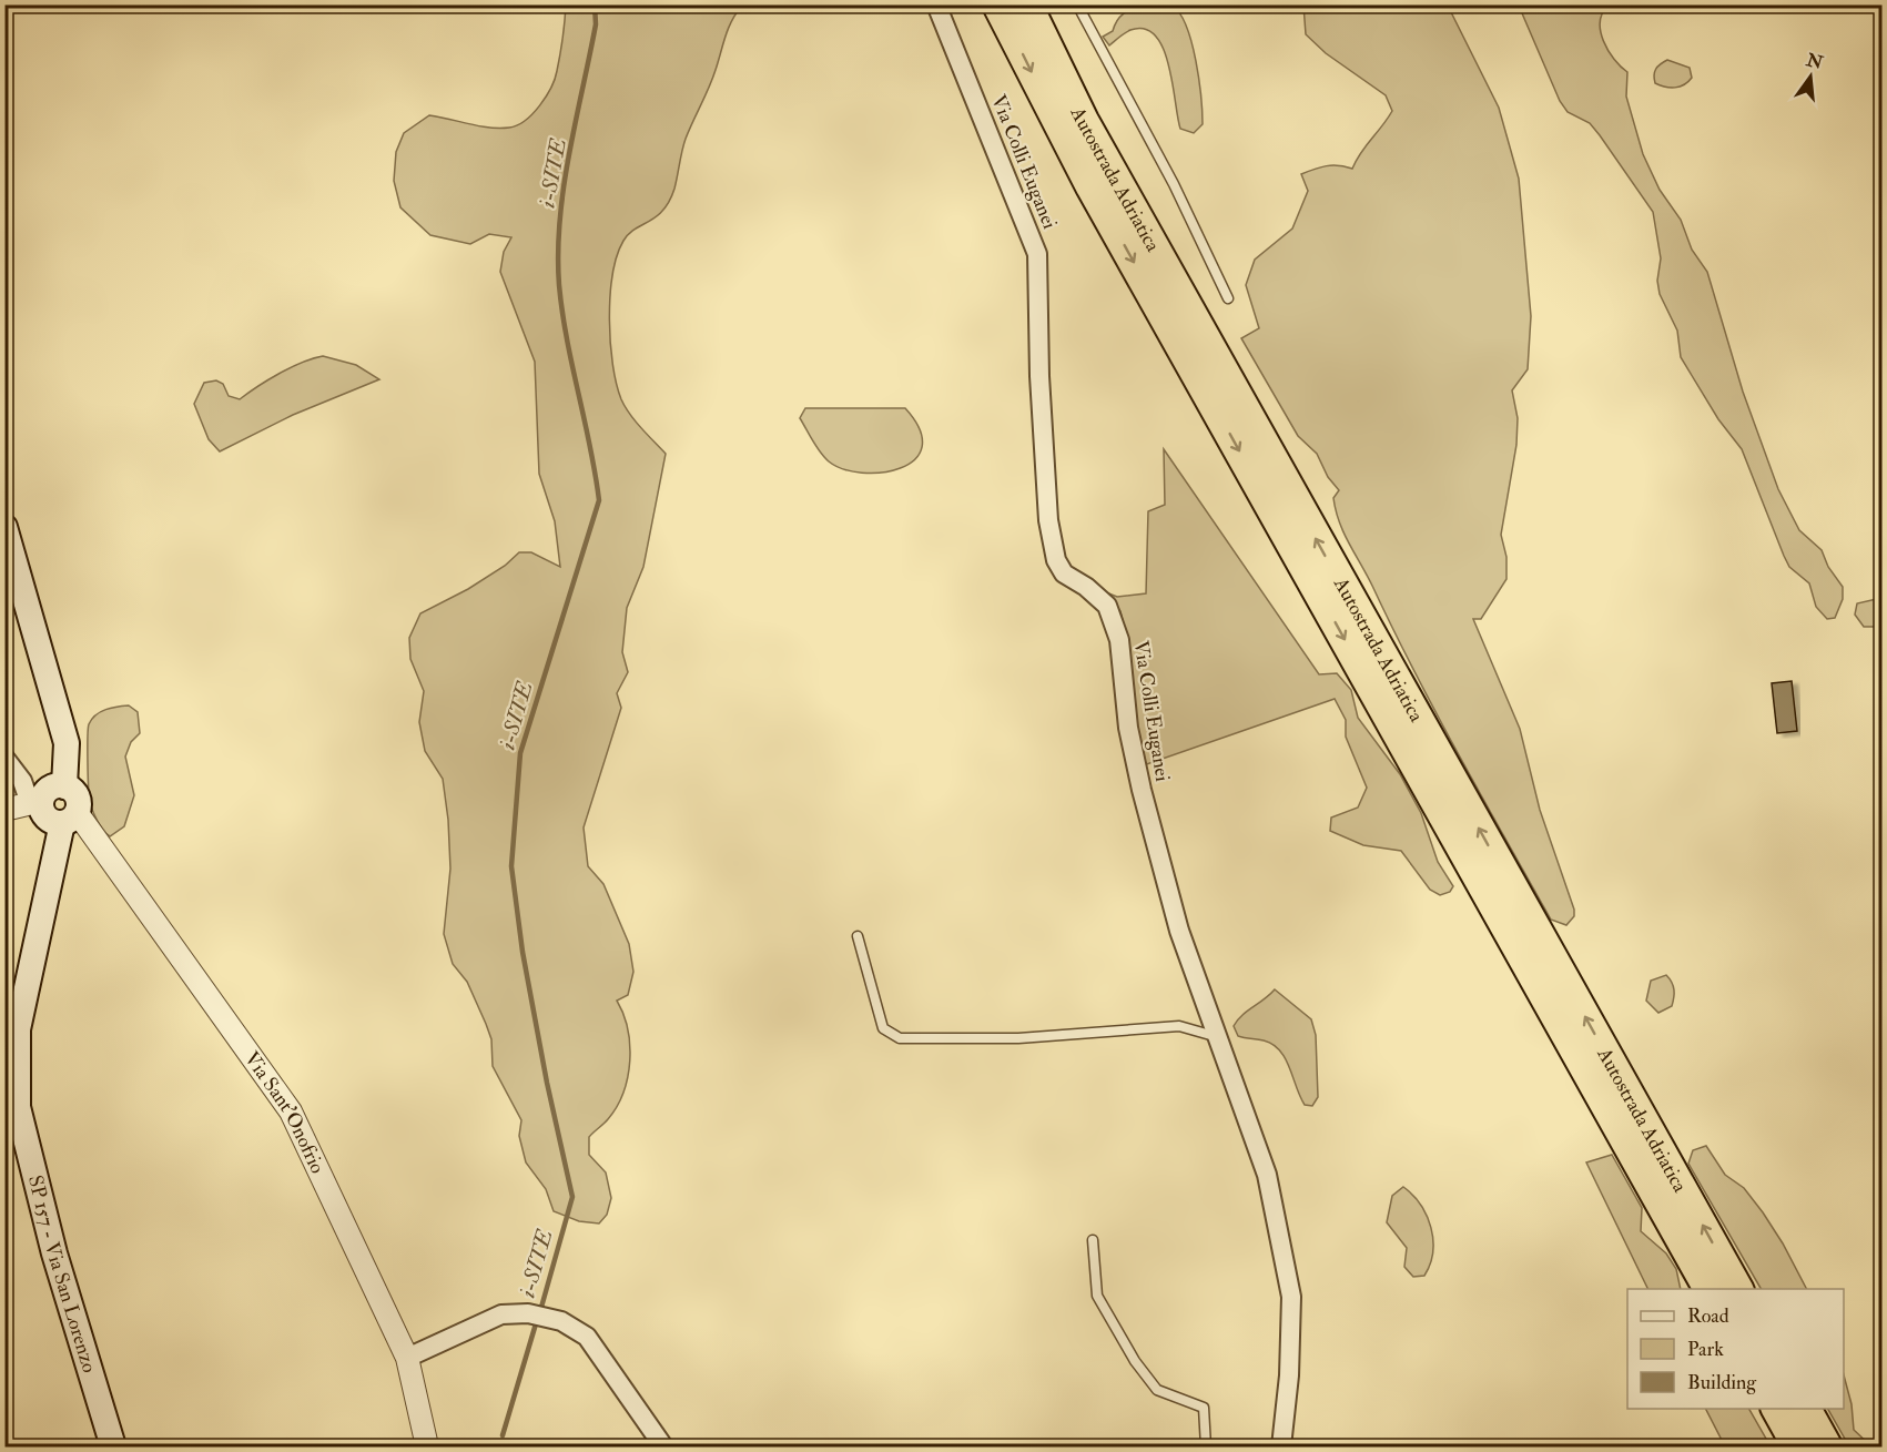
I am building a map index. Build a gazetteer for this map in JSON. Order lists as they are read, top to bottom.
{
  "streets": {
    "highway": ["Autostrada Adriatica"],
    "main road": ["SP 157 - Via San Lorenzo"],
    "street": ["Via Colli Euganei", "Via Sant'Onofrio"]
  },
  "crossings": [
    ["Via Sant'Onofrio", "SP 157 - Via San Lorenzo"]
  ],
  "water": ["i-SITE"],
  "legend": ["Road", "Park", "Building"],
  "north": "top"
}
